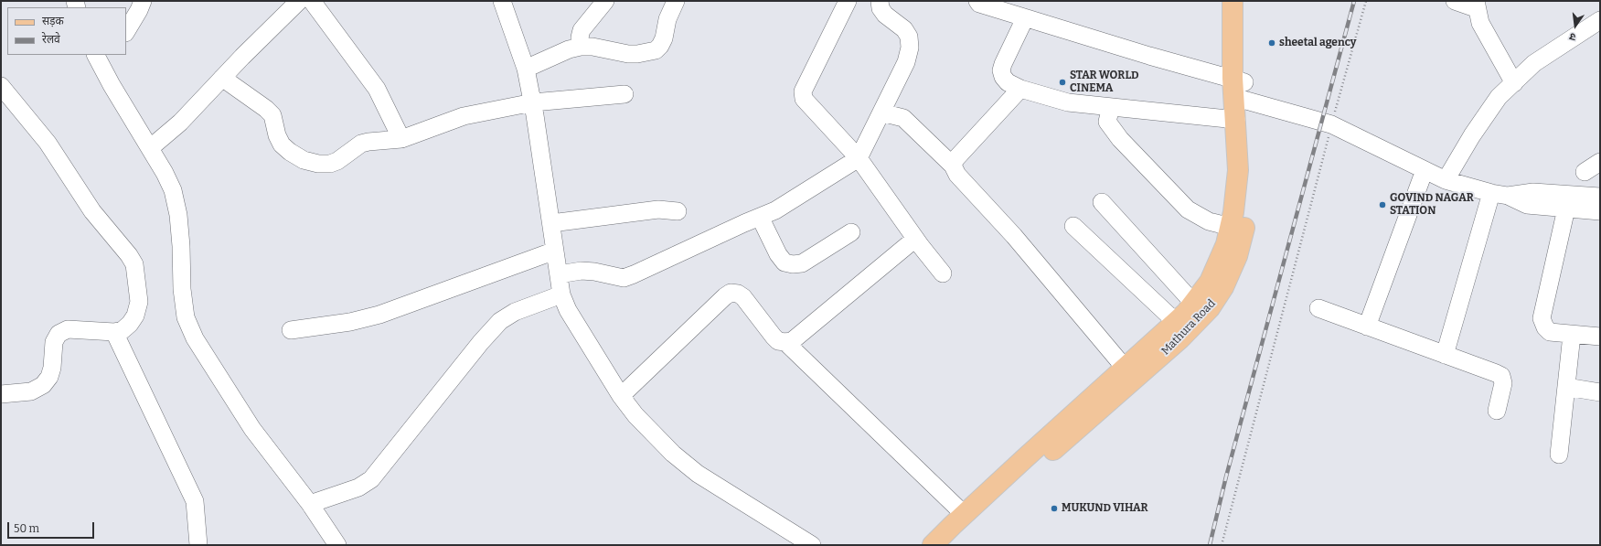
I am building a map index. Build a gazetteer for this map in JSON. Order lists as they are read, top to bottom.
{
  "streets": {
    "main road": ["Mathura Road"]
  },
  "places": [
    "sheetal agency",
    "STAR WORLD CINEMA",
    "GOVIND NAGAR STATION",
    "MUKUND VIHAR"
  ],
  "legend": ["सड़क", "रेलवे"],
  "scale_bar": "50 m",
  "north": "bottom"
}
